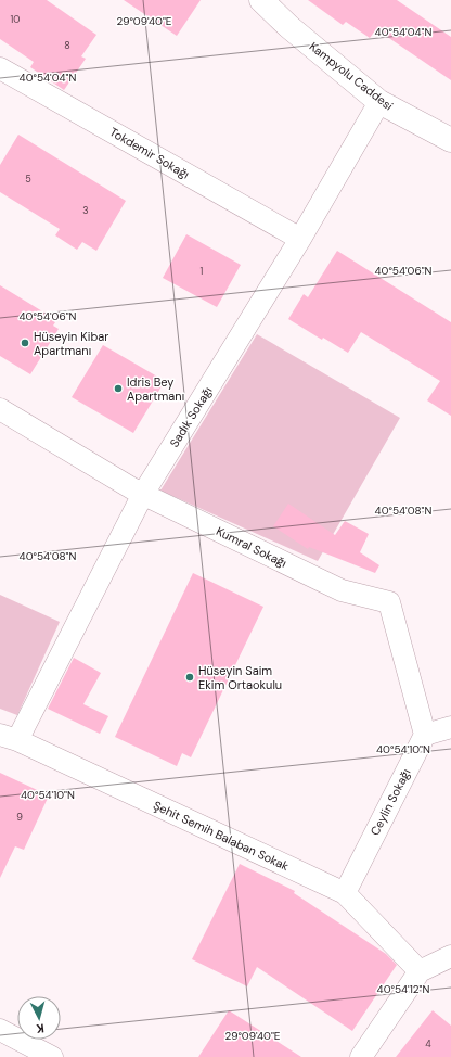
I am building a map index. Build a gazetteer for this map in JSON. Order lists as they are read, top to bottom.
{
  "streets": {
    "street": [
      "Kampyolu Caddesi",
      "Tokdemir Sokağı",
      "Sadık Sokağı",
      "Kumral Sokağı",
      "Ceylin Sokağı",
      "Şehit Semih Balaban Sokak"
    ]
  },
  "crossings": [
    ["Kampyolu Caddesi", "Sadık Sokağı"],
    ["Tokdemir Sokağı", "Sadık Sokağı"],
    ["Sadık Sokağı", "Kumral Sokağı"],
    ["Sadık Sokağı", "Şehit Semih Balaban Sokak"],
    ["Kumral Sokağı", "Ceylin Sokağı"],
    ["Ceylin Sokağı", "Şehit Semih Balaban Sokak"]
  ],
  "places": ["Hüseyin Kibar Apartmanı", "Idris Bey Apartmanı", "Hüseyin Saim Ekim Ortaokulu"],
  "house_numbers": [
    "10",
    "8",
    "5",
    "3",
    "1",
    "9",
    "4"
  ],
  "north": "bottom",
  "coordinates": [
    "29°09'40\"E",
    "40°54'04\"N",
    "40°54'06\"N",
    "40°54'08\"N",
    "40°54'10\"N",
    "40°54'12\"N"
  ]
}
